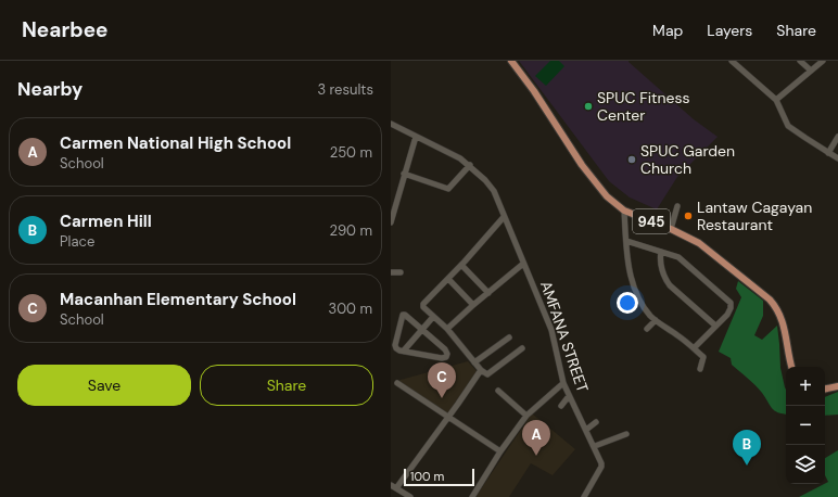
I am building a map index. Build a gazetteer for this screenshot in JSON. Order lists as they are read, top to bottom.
{
  "streets": {
    "main road": ["945"],
    "street": ["AMFANA STREET"]
  },
  "places": ["SPUC Fitness Center", "SPUC Garden Church", "Lantaw Cagayan Restaurant"],
  "scale_bar": "100 m",
  "page": {
    "header": "Nearbee",
    "nav": ["Map", "Layers", "Share"],
    "heading": ["Nearby", "3 results"],
    "list": [
      {
        "mark": "A",
        "name": "Carmen National High School",
        "note": "School",
        "value": "250 m"
      },
      {
        "mark": "B",
        "name": "Carmen Hill",
        "note": "Place",
        "value": "290 m"
      },
      {
        "mark": "C",
        "name": "Macanhan Elementary School",
        "note": "School",
        "value": "300 m"
      }
    ],
    "buttons": ["Save", "Share"],
    "pins": ["C", "A", "B"],
    "map_buttons": ["+", "−"],
    "scale": "100 m"
  }
}
